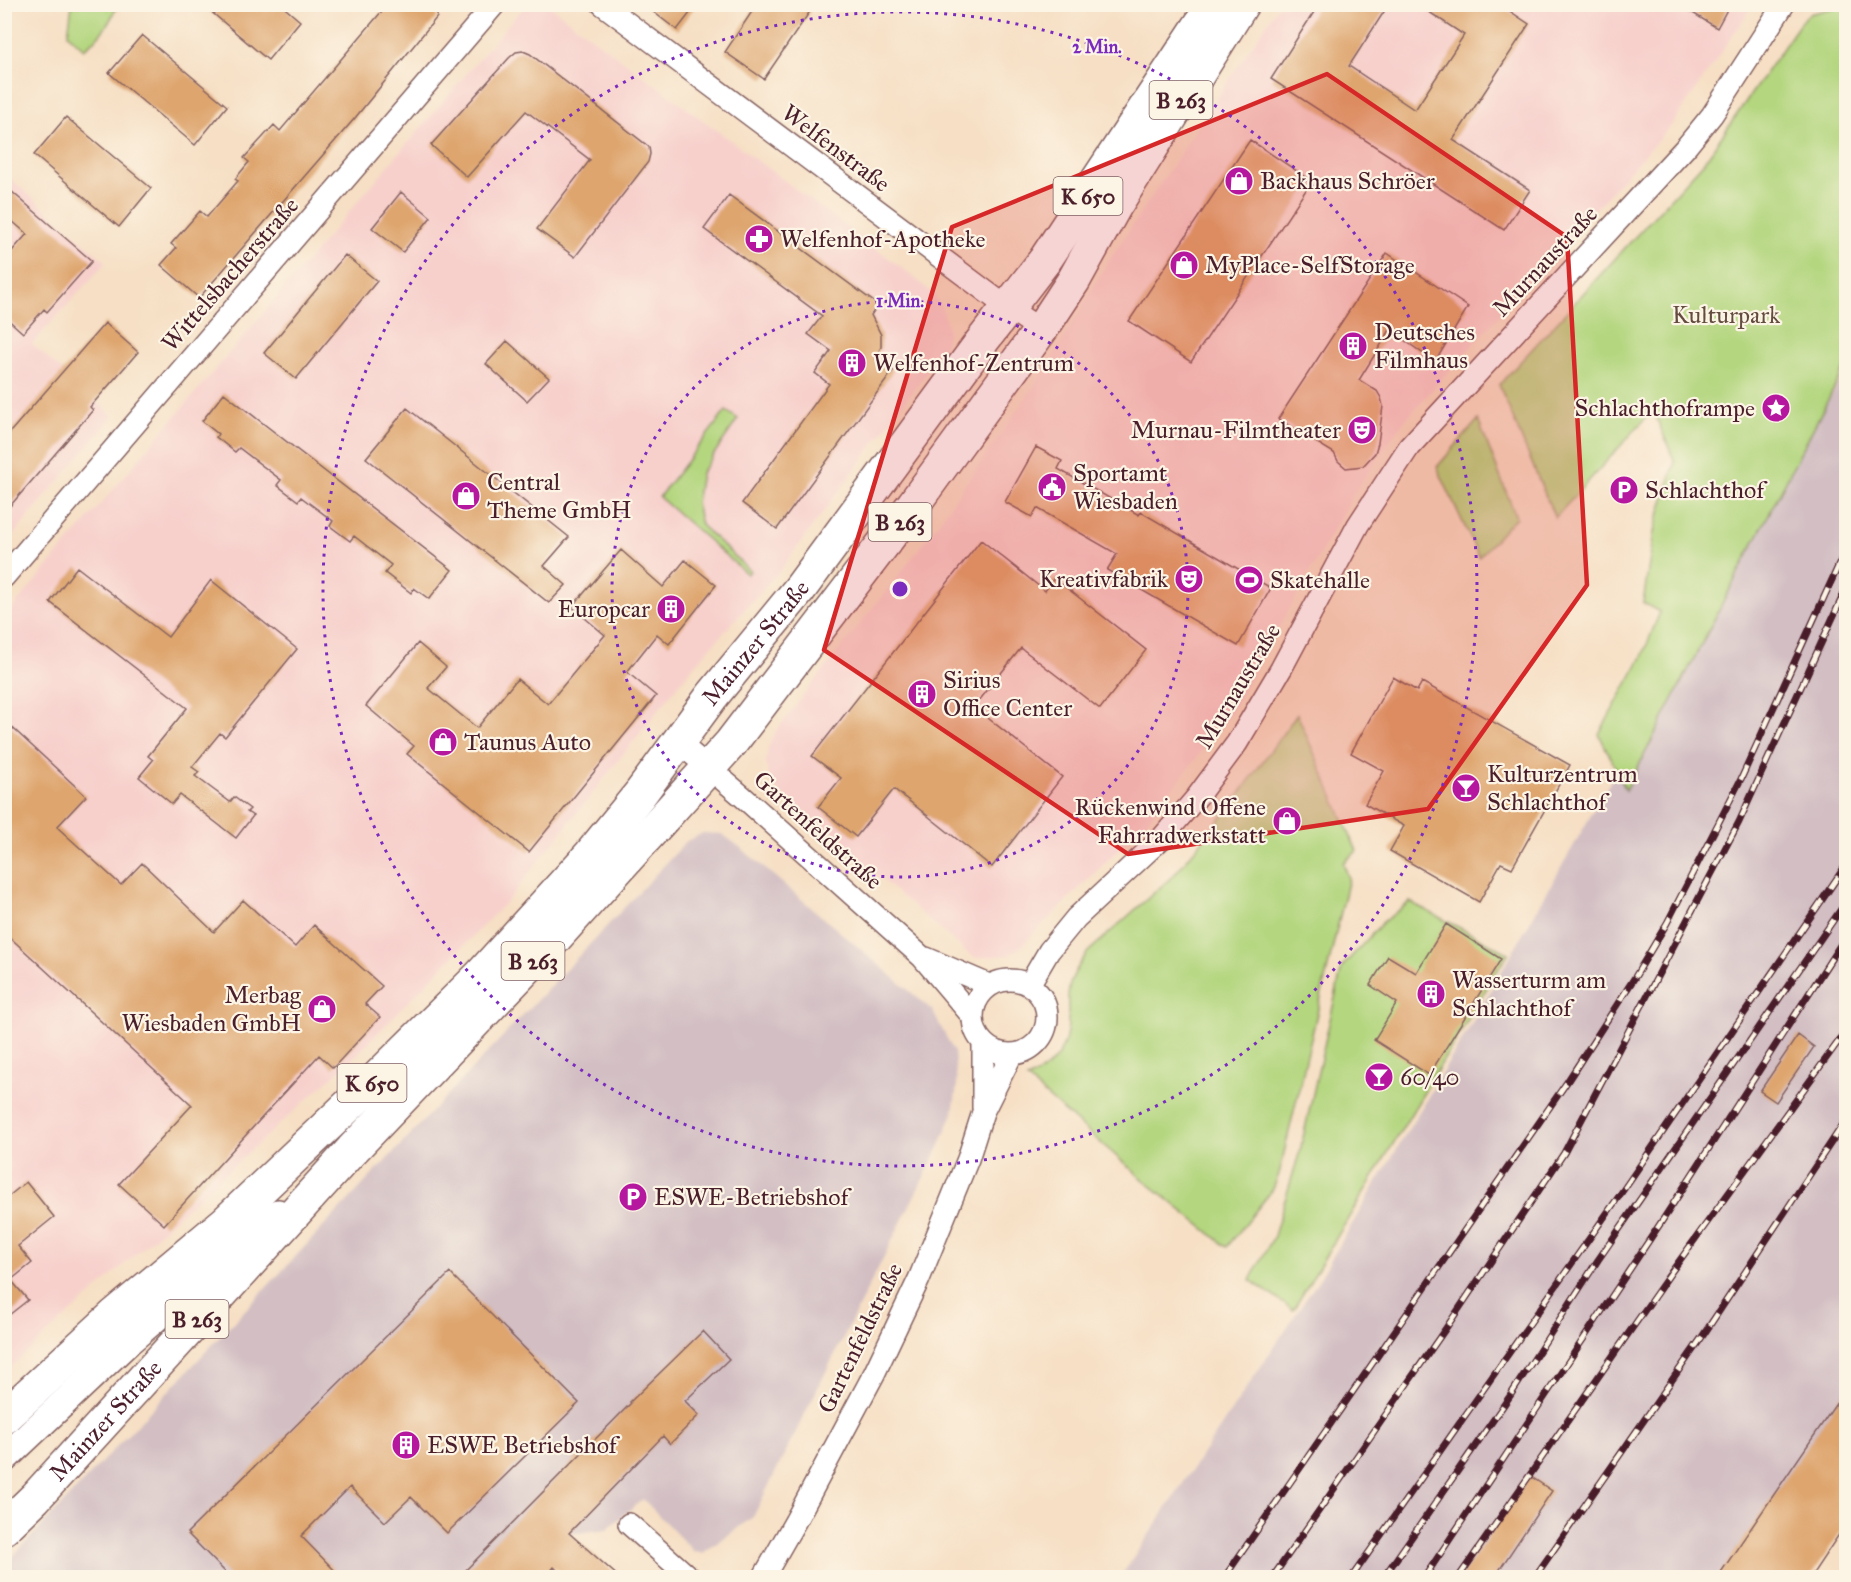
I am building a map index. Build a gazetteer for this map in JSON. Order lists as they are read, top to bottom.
{
  "streets": {
    "main road": ["B 263", "K 650", "Mainzer Straße"],
    "street": [
      "Welfenstraße",
      "Murnaustraße",
      "Wittelsbacherstraße",
      "Gartenfeldstraße"
    ]
  },
  "crossings": [
    ["Welfenstraße", "Mainzer Straße"],
    ["Murnaustraße", "Gartenfeldstraße"],
    ["Mainzer Straße", "Gartenfeldstraße"]
  ],
  "parks": ["Kulturpark"],
  "places": {
    "shop": [
      "Backhaus Schröer",
      "MyPlace-SelfStorage",
      "Central Theme GmbH",
      "Taunus Auto",
      "Rückenwind Offene Fahrradwerkstatt",
      "Merbag Wiesbaden GmbH"
    ],
    "pharmacy": ["Welfenhof-Apotheke"],
    "building": [
      "Deutsches Filmhaus",
      "Welfenhof-Zentrum",
      "Europcar",
      "Sirius Office Center",
      "Wasserturm am Schlachthof",
      "ESWE Betriebshof"
    ],
    "place": ["Schlachthoframpe"],
    "theatre": ["Murnau-Filmtheater", "Kreativfabrik"],
    "public building": ["Sportamt Wiesbaden"],
    "parking": ["Schlachthof", "ESWE-Betriebshof"],
    "sports": ["Skatehalle"],
    "bar": ["Kulturzentrum Schlachthof", "60/40"]
  },
  "rings": ["2 Min.", "1 Min."]
}
